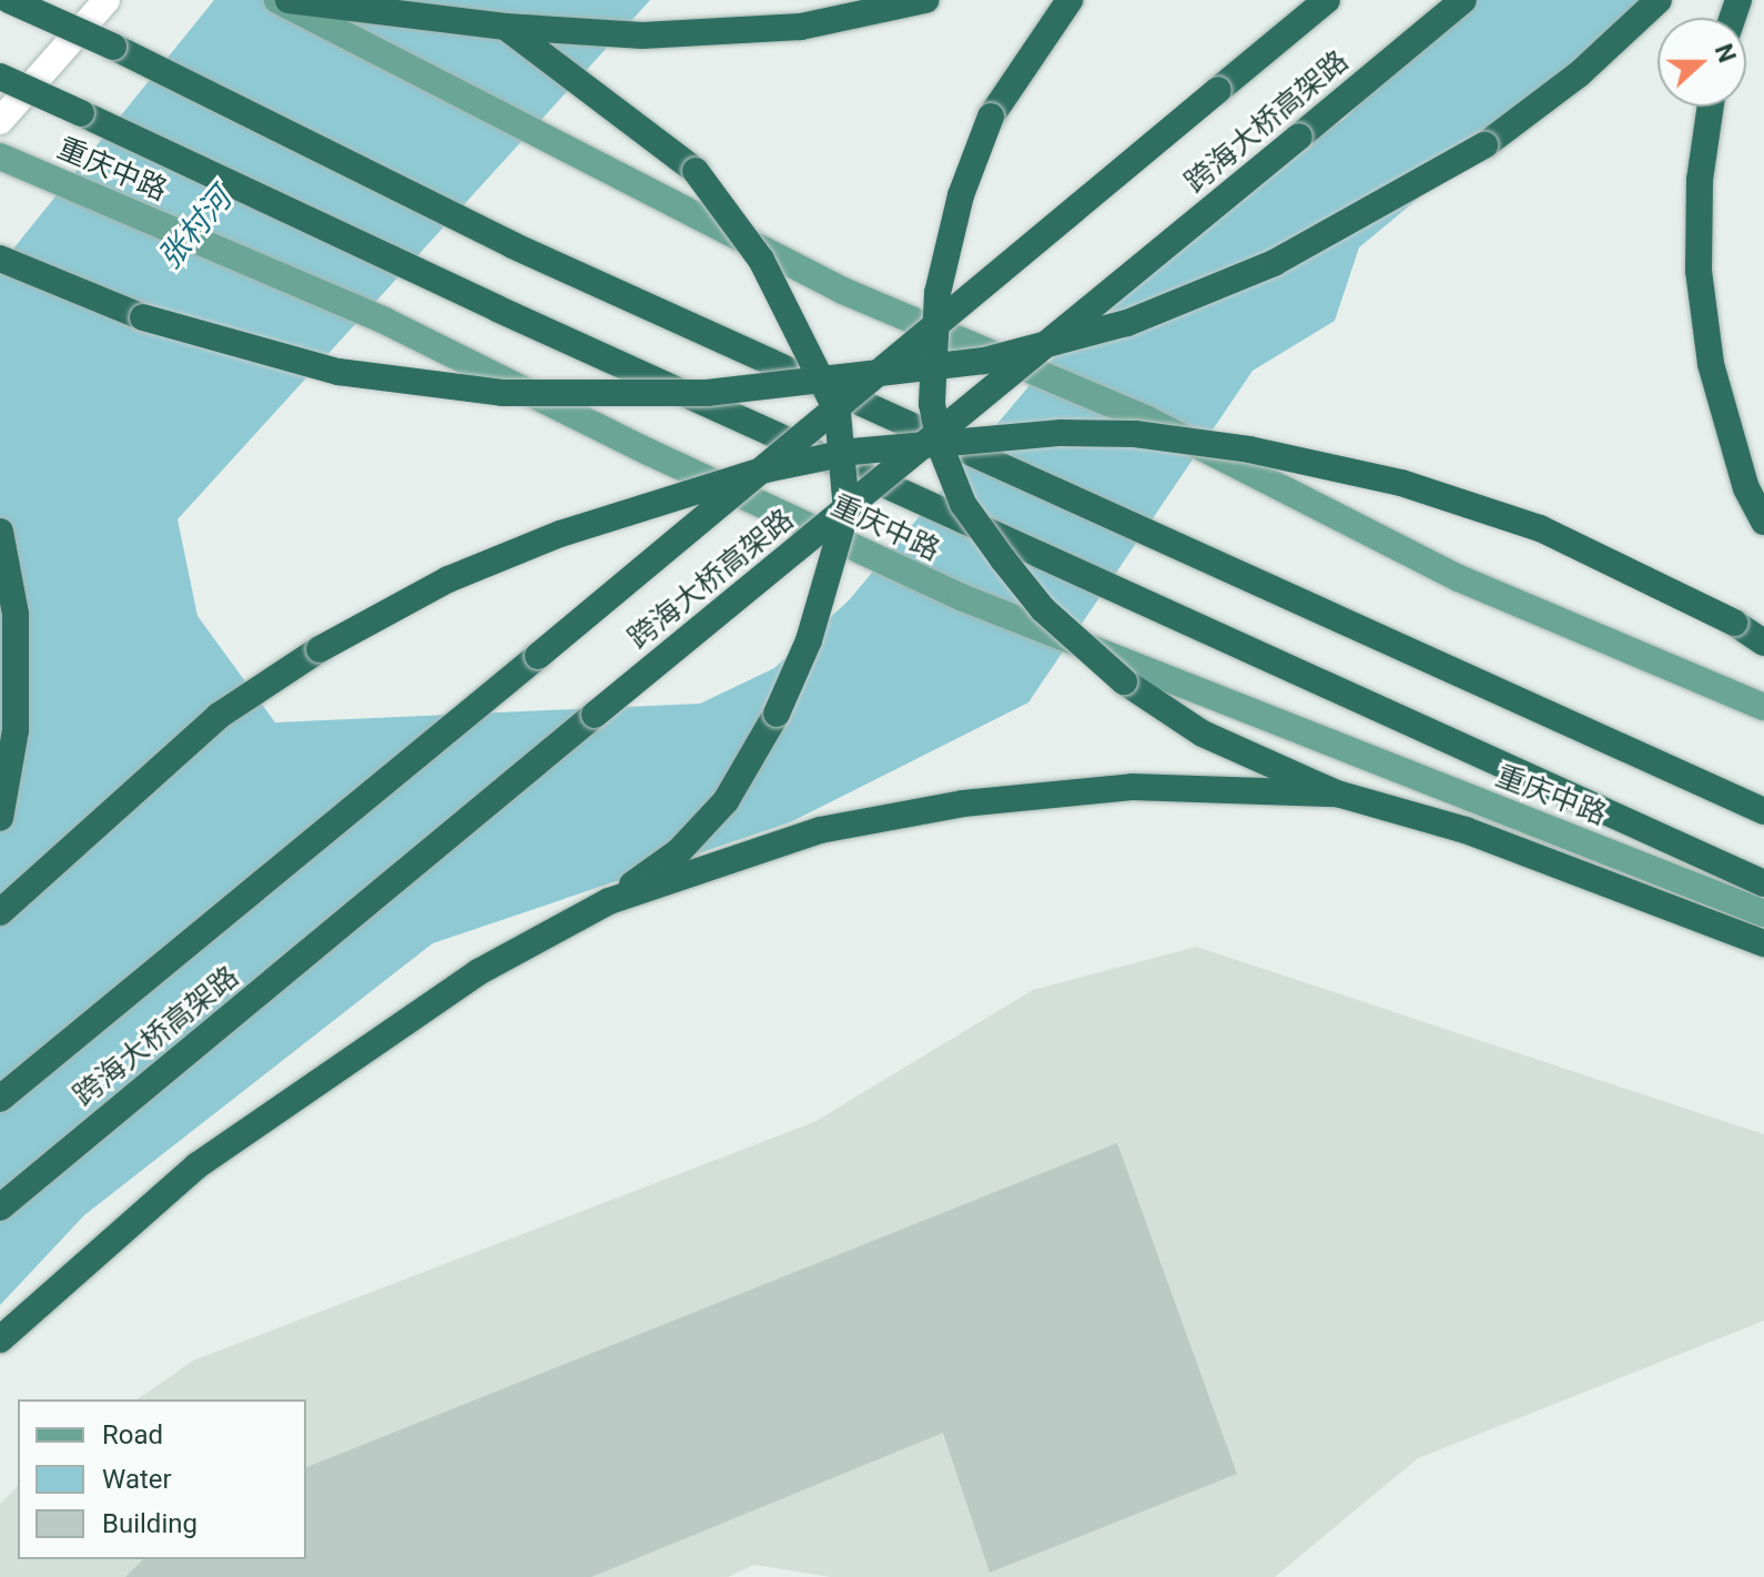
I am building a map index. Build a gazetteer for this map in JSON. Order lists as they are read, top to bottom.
{
  "streets": {
    "highway": ["跨海大桥高架路", "重庆中路"]
  },
  "water": ["张村河"],
  "legend": ["Road", "Water", "Building"],
  "north": "right"
}
